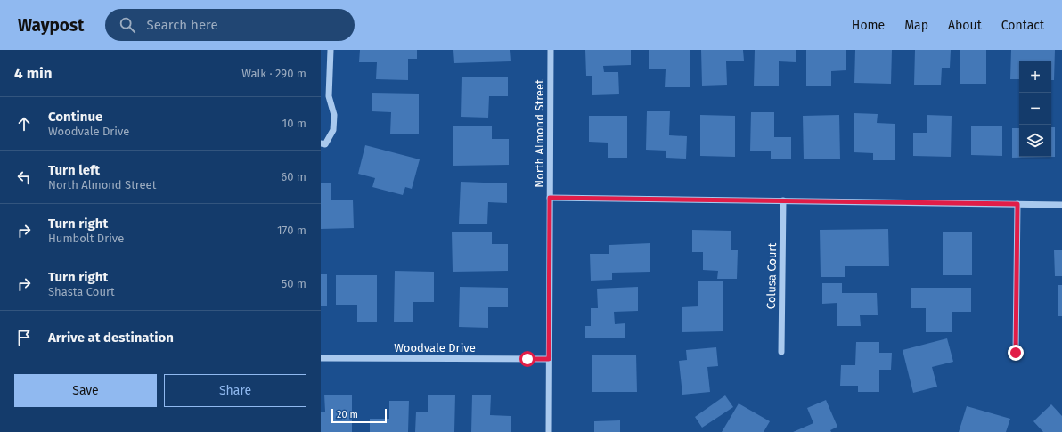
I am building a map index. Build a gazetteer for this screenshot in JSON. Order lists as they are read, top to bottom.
{
  "streets": {
    "street": ["North Almond Street", "Colusa Court", "Woodvale Drive"]
  },
  "crossings": [
    ["North Almond Street", "Woodvale Drive"]
  ],
  "scale_bar": "20 m",
  "page": {
    "header": "Waypost",
    "search": "Search here",
    "nav": [
      "Home",
      "Map",
      "About",
      "Contact"
    ],
    "heading": ["4 min", "Walk · 290 m"],
    "map_buttons": ["+", "−"],
    "list": [
      ["Continue", "Woodvale Drive", "10 m"],
      ["Turn left", "North Almond Street", "60 m"],
      ["Turn right", "Humbolt Drive", "170 m"],
      ["Turn right", "Shasta Court", "50 m"],
      "Arrive at destination"
    ],
    "buttons": ["Save", "Share"],
    "scale": "20 m"
  }
}
